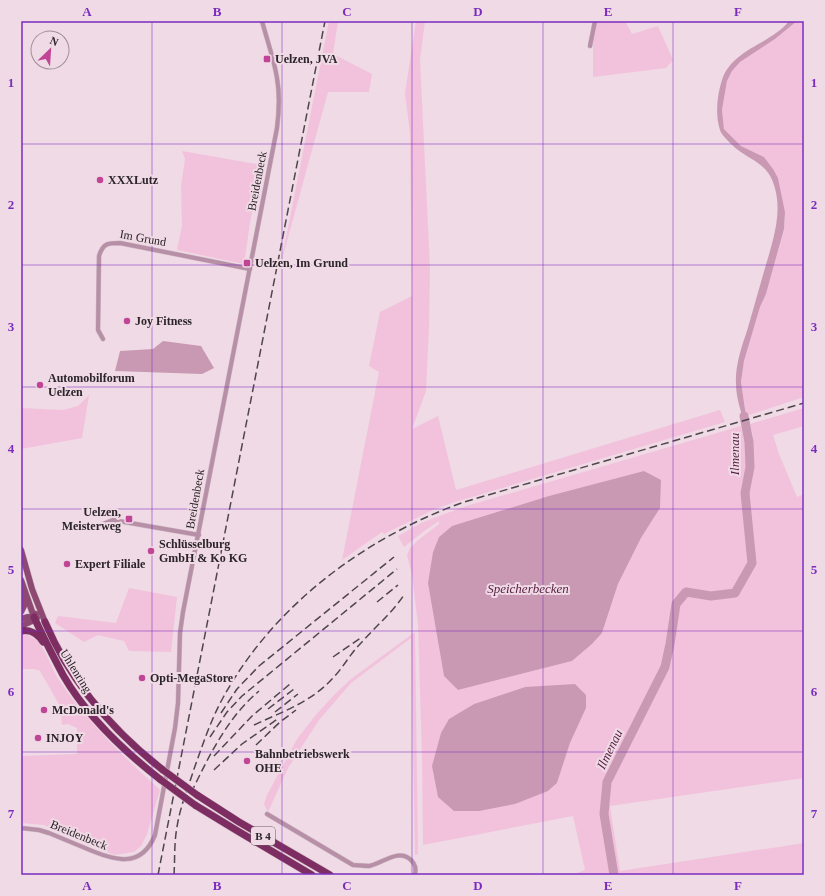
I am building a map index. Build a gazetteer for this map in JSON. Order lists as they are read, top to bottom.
{
  "streets": {
    "highway": ["Uhlenring", "B 4"],
    "street": ["Breidenbeck", "Im Grund"]
  },
  "crossings": [
    ["Breidenbeck", "Im Grund"],
    ["Uhlenring", "B 4"]
  ],
  "water": ["Ilmenau", "Speicherbecken"],
  "places": {
    "transit": ["Uelzen, JVA", "Uelzen, Im Grund", "Uelzen, Meisterweg"],
    "other": [
      "XXXLutz",
      "Joy Fitness",
      "Automobilforum Uelzen",
      "Schlüsselburg GmbH & Ko KG",
      "Expert Filiale",
      "Opti-MegaStore",
      "McDonald's",
      "INJOY",
      "Bahnbetriebswerk OHE"
    ]
  },
  "north": "top right",
  "grid": {
    "columns": [
      "A",
      "B",
      "C",
      "D",
      "E",
      "F"
    ],
    "rows": [
      "1",
      "2",
      "3",
      "4",
      "5",
      "6",
      "7"
    ]
  }
}
